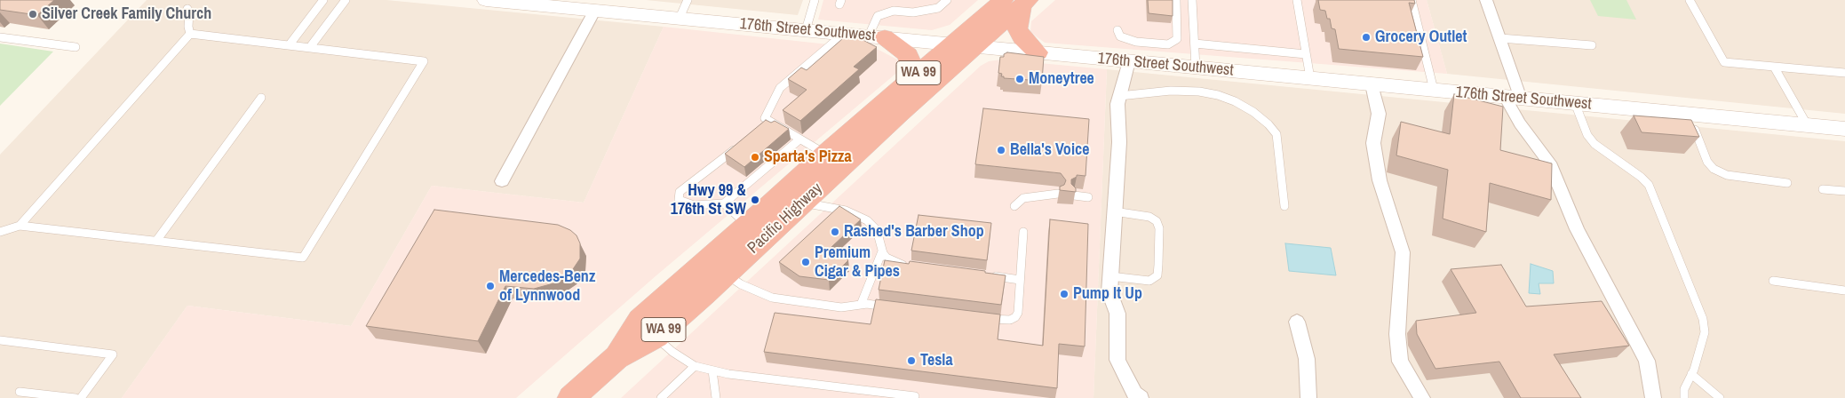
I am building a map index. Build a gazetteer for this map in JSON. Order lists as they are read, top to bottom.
{
  "streets": {
    "highway": ["WA 99", "Pacific Highway"],
    "street": ["176th Street Southwest"]
  },
  "crossings": [
    ["176th Street Southwest", "Pacific Highway"]
  ],
  "places": [
    "Silver Creek Family Church",
    "Grocery Outlet",
    "Moneytree",
    "Bella's Voice",
    "Sparta's Pizza",
    "Hwy 99 & 176th St SW",
    "Rashed's Barber Shop",
    "Premium Cigar & Pipes",
    "Mercedes-Benz of Lynnwood",
    "Pump It Up",
    "Tesla"
  ]
}
